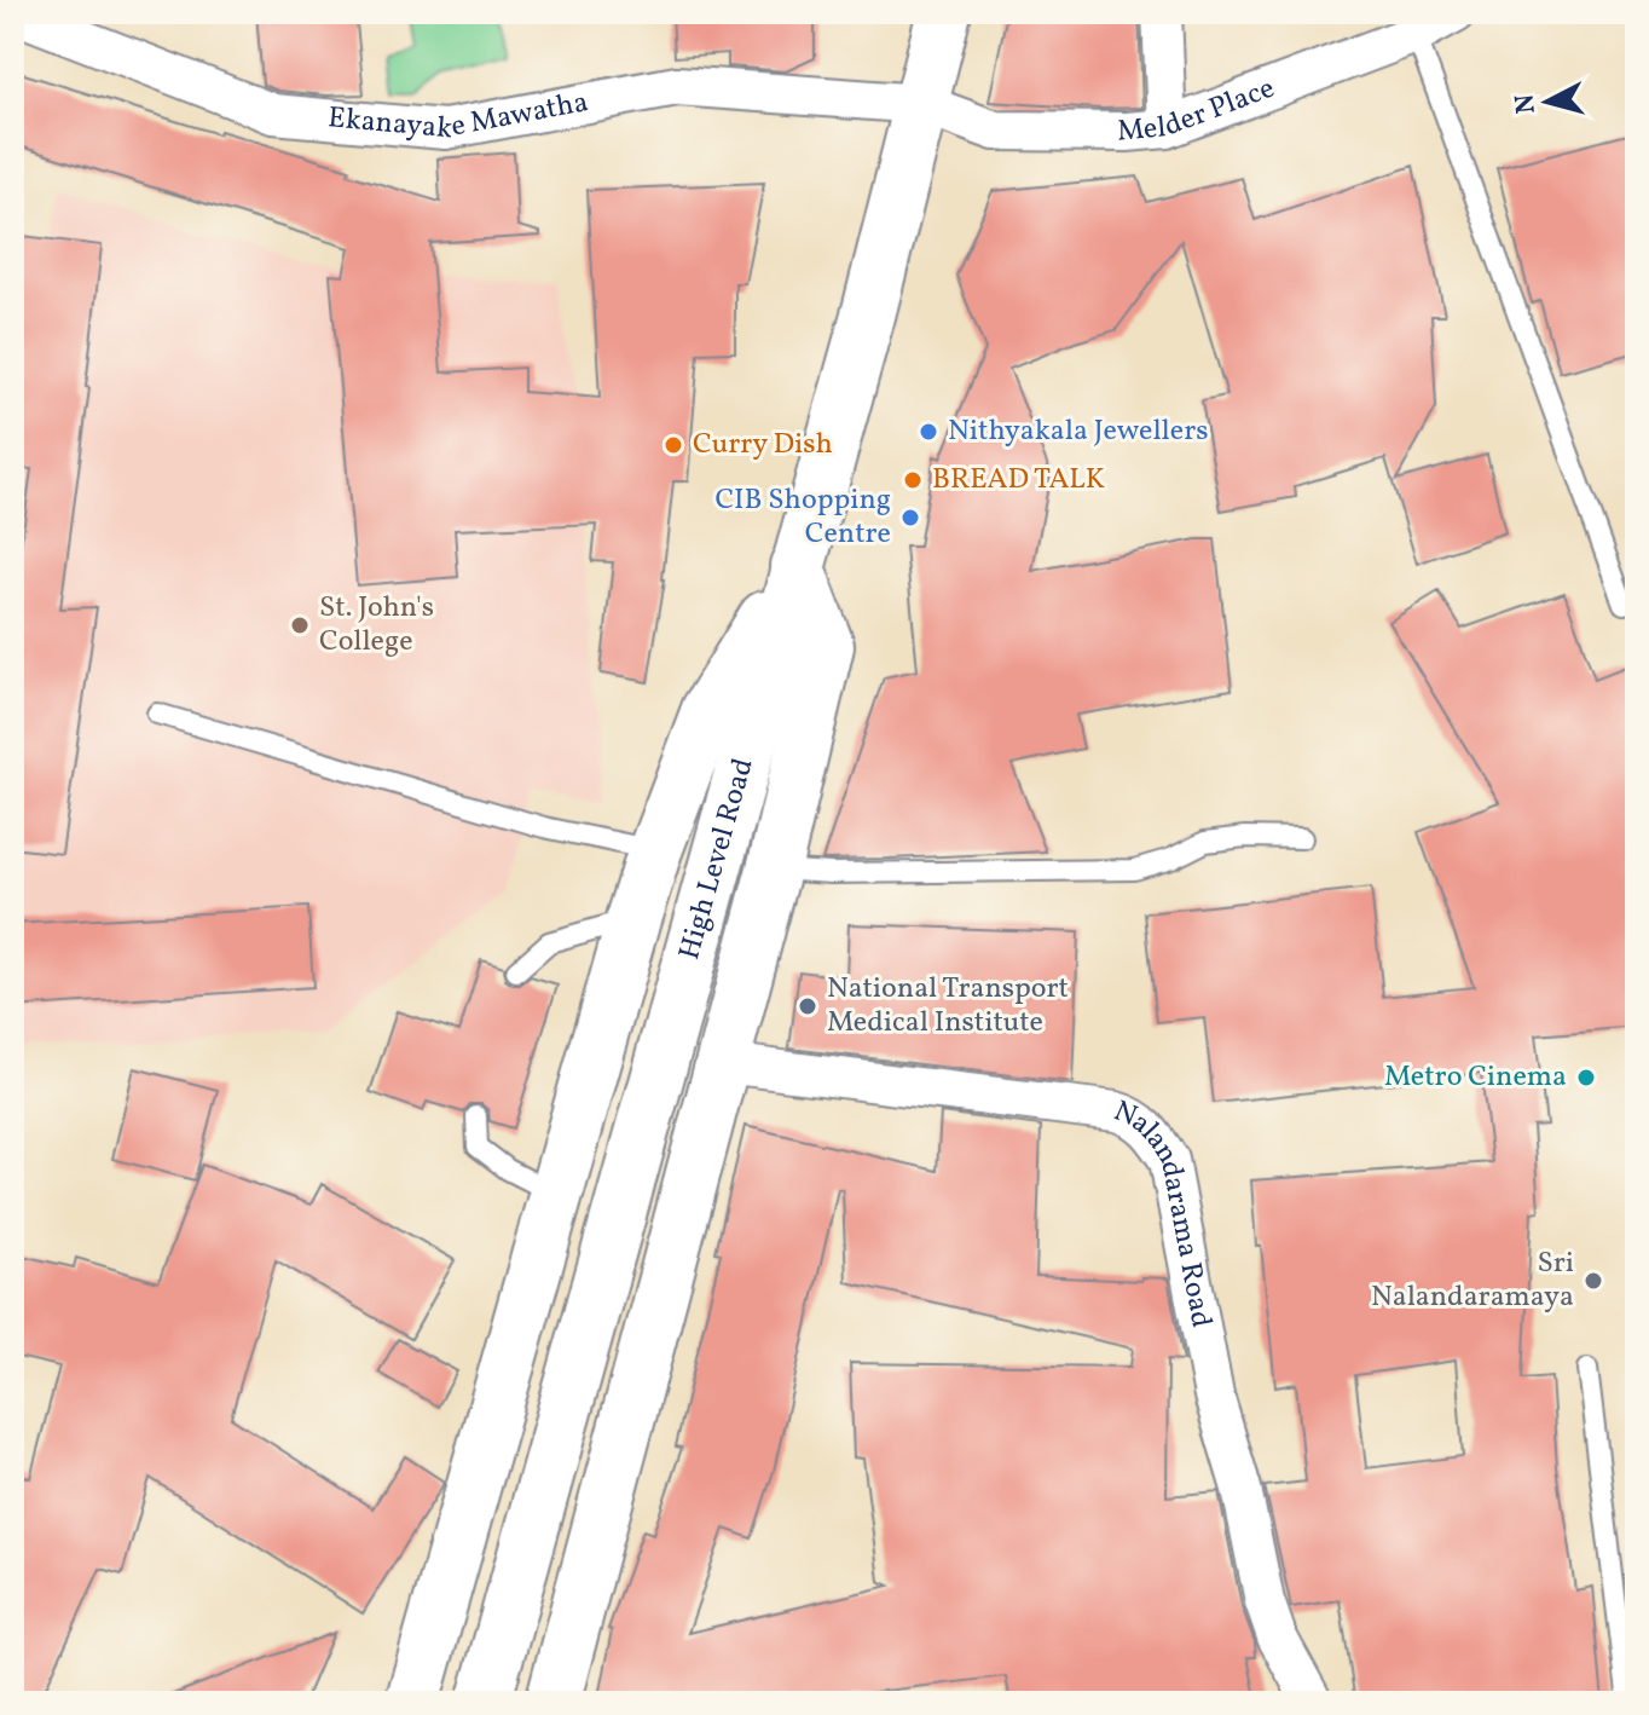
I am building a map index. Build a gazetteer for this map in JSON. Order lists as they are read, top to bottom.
{
  "streets": {
    "highway": ["High Level Road"],
    "street": ["Melder Place", "Ekanayake Mawatha", "Nalandarama Road"]
  },
  "crossings": [
    ["Melder Place", "Ekanayake Mawatha"],
    ["Melder Place", "High Level Road"],
    ["Ekanayake Mawatha", "High Level Road"]
  ],
  "places": [
    "Nithyakala Jewellers",
    "Curry Dish",
    "BREAD TALK",
    "CIB Shopping Centre",
    "St. John's College",
    "National Transport Medical Institute",
    "Metro Cinema",
    "Sri Nalandaramaya"
  ],
  "north": "left"
}
